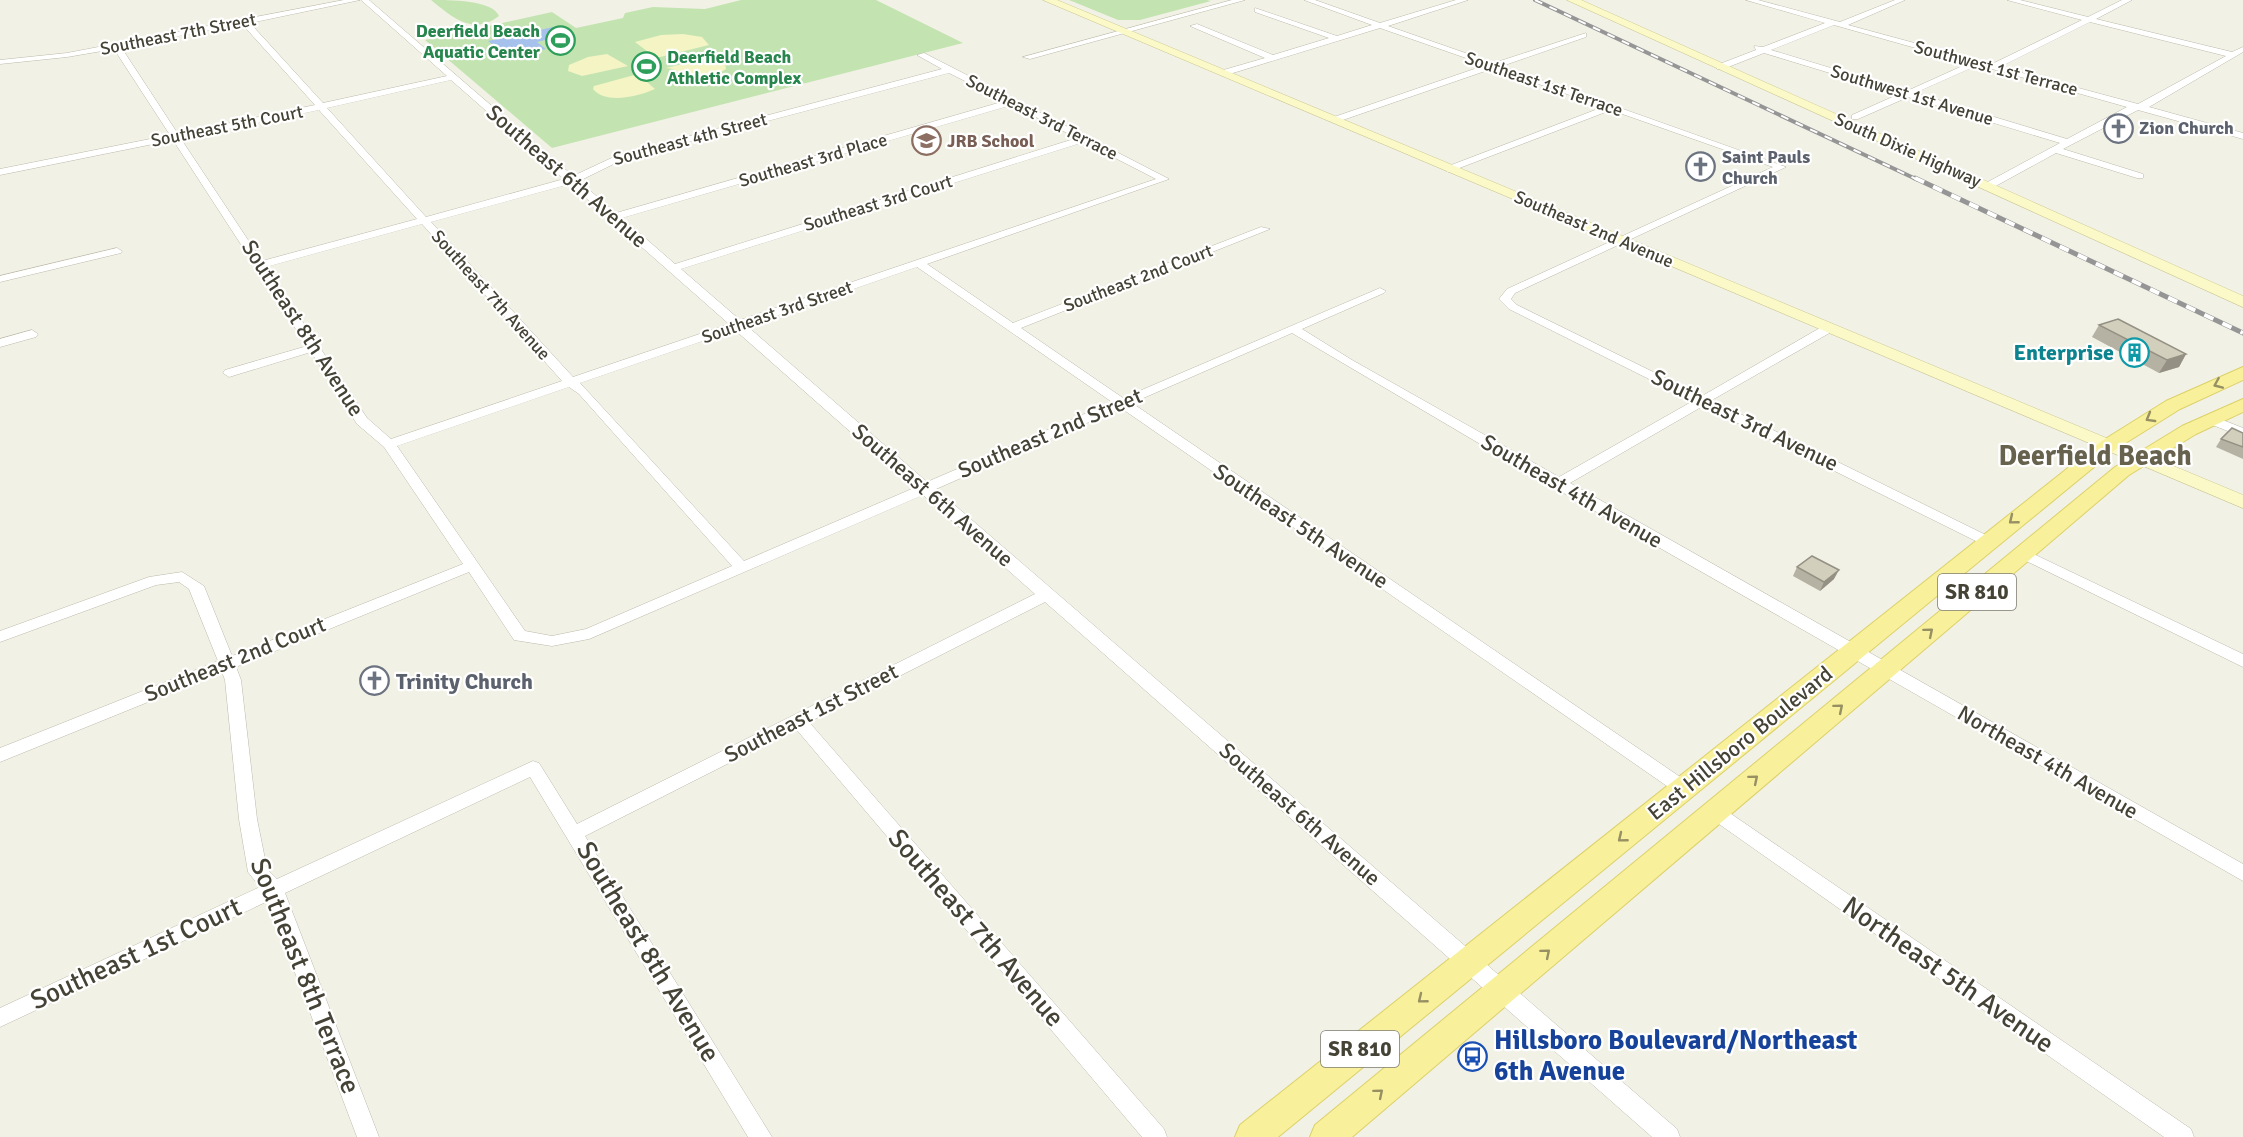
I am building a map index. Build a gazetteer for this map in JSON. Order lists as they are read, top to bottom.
{
  "streets": {
    "main road": [
      "South Dixie Highway",
      "Southeast 2nd Avenue",
      "SR 810",
      "East Hillsboro Boulevard"
    ],
    "street": [
      "Southeast 7th Street",
      "Southwest 1st Terrace",
      "Southeast 1st Terrace",
      "Southwest 1st Avenue",
      "Southeast 3rd Terrace",
      "Southeast 5th Court",
      "Southeast 4th Street",
      "Southeast 3rd Place",
      "Southeast 6th Avenue",
      "Southeast 3rd Court",
      "Southeast 2nd Court",
      "Southeast 7th Avenue",
      "Southeast 3rd Street",
      "Southeast 8th Avenue",
      "Southeast 3rd Avenue",
      "Southeast 2nd Street",
      "Southeast 4th Avenue",
      "Southeast 5th Avenue",
      "Southeast 1st Street",
      "Northeast 4th Avenue",
      "Southeast 1st Court",
      "Northeast 5th Avenue",
      "Southeast 8th Terrace"
    ]
  },
  "crossings": [
    ["Southeast 7th Street", "Southeast 7th Avenue"],
    ["Southeast 7th Street", "Southeast 8th Avenue"],
    ["Southeast 1st Terrace", "Southeast 2nd Avenue"],
    ["Southeast 1st Terrace", "Southeast 3rd Avenue"],
    ["Southeast 3rd Terrace", "Southeast 4th Street"],
    ["Southeast 3rd Terrace", "Southeast 3rd Place"],
    ["Southeast 3rd Terrace", "Southeast 3rd Court"],
    ["Southeast 3rd Terrace", "Southeast 3rd Street"],
    ["Southeast 5th Court", "Southeast 6th Avenue"],
    ["Southeast 5th Court", "Southeast 7th Avenue"],
    ["Southeast 5th Court", "Southeast 8th Avenue"],
    ["Southeast 4th Street", "Southeast 6th Avenue"],
    ["Southeast 4th Street", "Southeast 7th Avenue"],
    ["Southeast 4th Street", "Southeast 8th Avenue"],
    ["Southeast 3rd Place", "Southeast 6th Avenue"],
    ["Southeast 6th Avenue", "Southeast 3rd Court"],
    ["Southeast 6th Avenue", "Southeast 3rd Street"],
    ["Southeast 6th Avenue", "Southeast 2nd Street"],
    ["Southeast 6th Avenue", "Southeast 1st Street"],
    ["Southeast 6th Avenue", "East Hillsboro Boulevard"],
    ["Southeast 2nd Avenue", "Southeast 3rd Avenue"],
    ["Southeast 2nd Avenue", "East Hillsboro Boulevard"],
    ["Southeast 2nd Court", "Southeast 8th Avenue"],
    ["Southeast 2nd Court", "Southeast 5th Avenue"],
    ["Southeast 2nd Court", "Southeast 8th Terrace"],
    ["Southeast 7th Avenue", "Southeast 3rd Street"],
    ["Southeast 7th Avenue", "Southeast 2nd Street"],
    ["Southeast 7th Avenue", "Southeast 1st Street"],
    ["Southeast 3rd Street", "Southeast 8th Avenue"],
    ["Southeast 3rd Street", "Southeast 5th Avenue"],
    ["Southeast 8th Avenue", "Southeast 2nd Street"],
    ["Southeast 8th Avenue", "Southeast 1st Street"],
    ["Southeast 8th Avenue", "Southeast 1st Court"],
    ["Southeast 3rd Avenue", "East Hillsboro Boulevard"],
    ["Southeast 2nd Street", "Southeast 4th Avenue"],
    ["Southeast 2nd Street", "Southeast 5th Avenue"],
    ["Southeast 4th Avenue", "East Hillsboro Boulevard"],
    ["Southeast 4th Avenue", "Northeast 4th Avenue"],
    ["Southeast 5th Avenue", "East Hillsboro Boulevard"],
    ["East Hillsboro Boulevard", "Northeast 4th Avenue"],
    ["East Hillsboro Boulevard", "Northeast 5th Avenue"],
    ["Southeast 1st Court", "Southeast 8th Terrace"]
  ],
  "districts": ["Deerfield Beach"],
  "places": {
    "sports": ["Deerfield Beach Aquatic Center", "Deerfield Beach Athletic Complex"],
    "church": ["Zion Church", "Saint Pauls Church", "Trinity Church"],
    "school or university": ["JRB School"],
    "building": ["Enterprise"],
    "bus stop": ["Hillsboro Boulevard/Northeast 6th Avenue"]
  }
}
